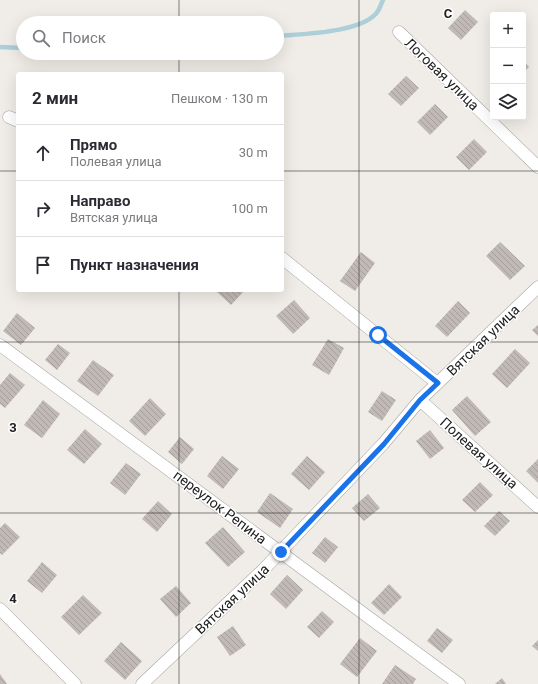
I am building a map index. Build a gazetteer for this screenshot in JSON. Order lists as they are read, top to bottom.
{
  "streets": {
    "street": [
      "Логовая улица",
      "Вятская улица",
      "Полевая улица",
      "переулок Репина"
    ]
  },
  "crossings": [
    ["Вятская улица", "Полевая улица"],
    ["Вятская улица", "переулок Репина"]
  ],
  "page": {
    "map_buttons": ["+", "−"],
    "search": "Поиск",
    "heading": ["2 мин", "Пешком · 130 m"],
    "list": [
      ["Прямо", "Полевая улица", "30 m"],
      ["Направо", "Вятская улица", "100 m"],
      "Пункт назначения"
    ]
  },
  "grid": {
    "columns": ["C"],
    "rows": ["3", "4"]
  }
}
